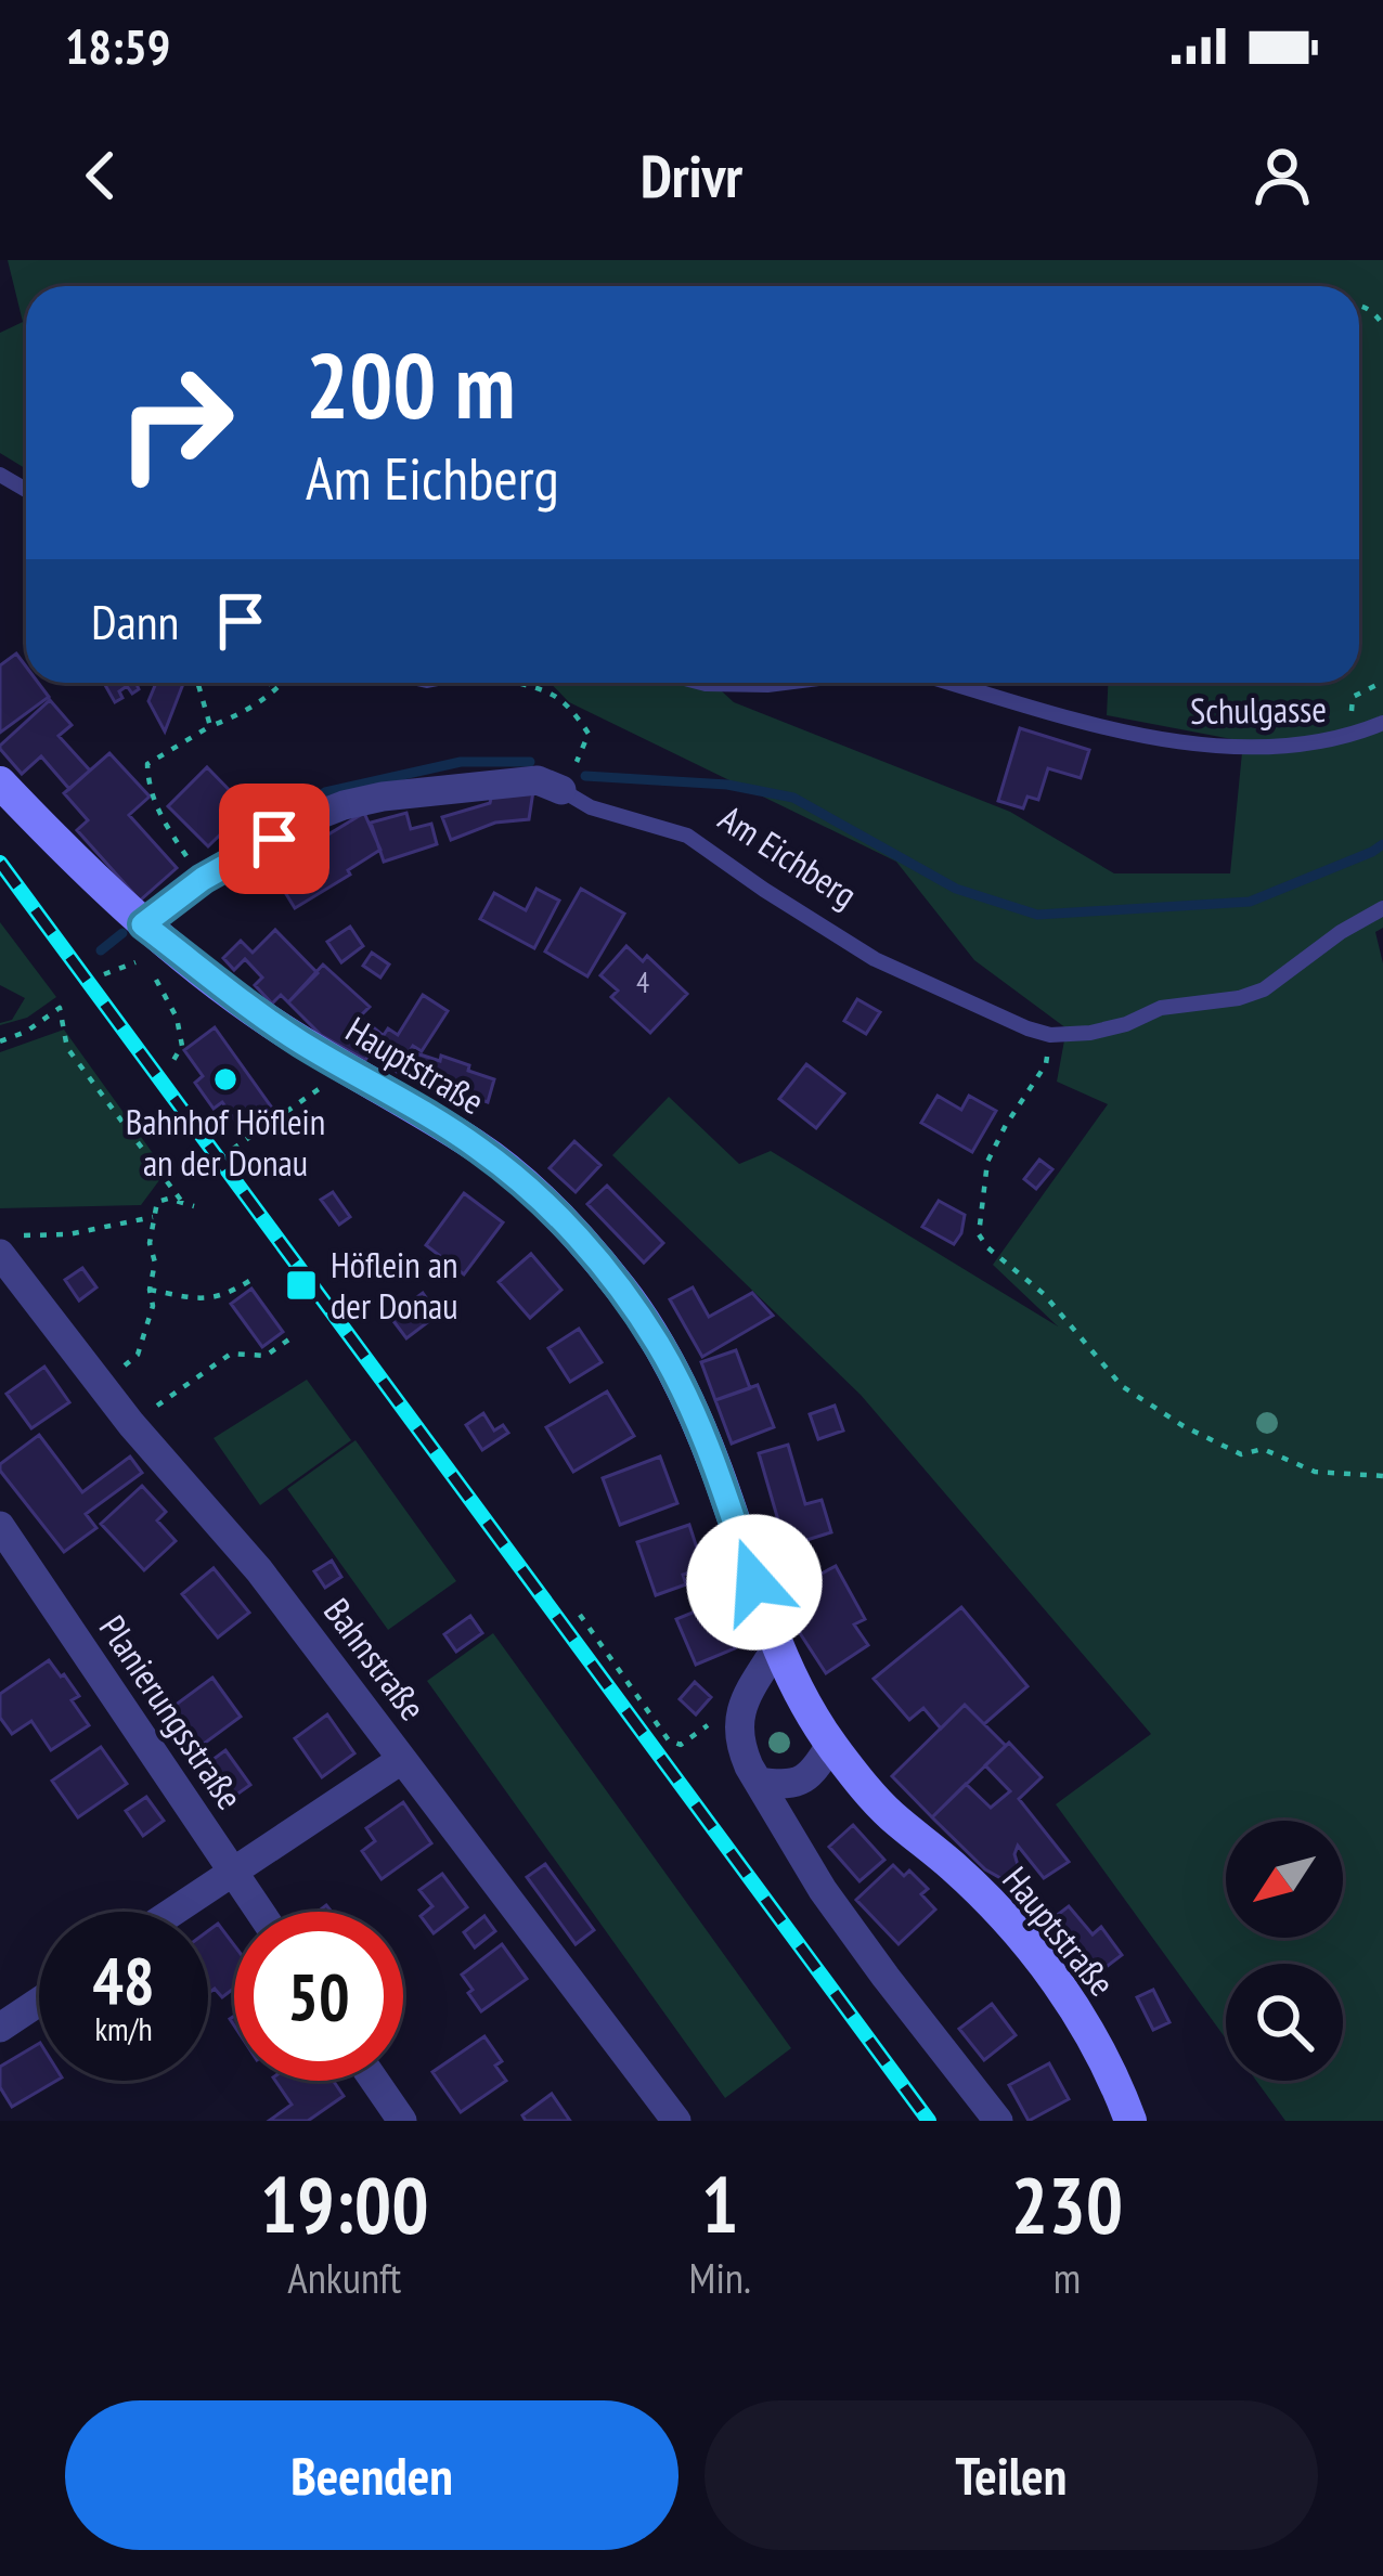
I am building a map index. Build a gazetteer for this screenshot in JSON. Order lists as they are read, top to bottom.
{
  "streets": {
    "main road": ["Hauptstraße"],
    "street": ["Am Eichberg", "Bahnstraße", "Planierungsstraße"],
    "lane": ["Schulgasse"]
  },
  "crossings": [
    ["Am Eichberg", "Hauptstraße"]
  ],
  "places": {
    "other": ["Bahnhof Höflein an der Donau"],
    "transit": ["Höflein an der Donau"]
  },
  "house_numbers": ["4"],
  "north": "bottom left",
  "page": {
    "status": "18:59",
    "header": "Drivr",
    "turn": ["200 m", "Am Eichberg"],
    "then": "Dann",
    "speed": "48 km/h",
    "limit": "50",
    "eta": [
      "19:00",
      "Ankunft",
      "1",
      "Min.",
      "230",
      "m"
    ],
    "buttons": ["Beenden", "Teilen"]
  }
}
